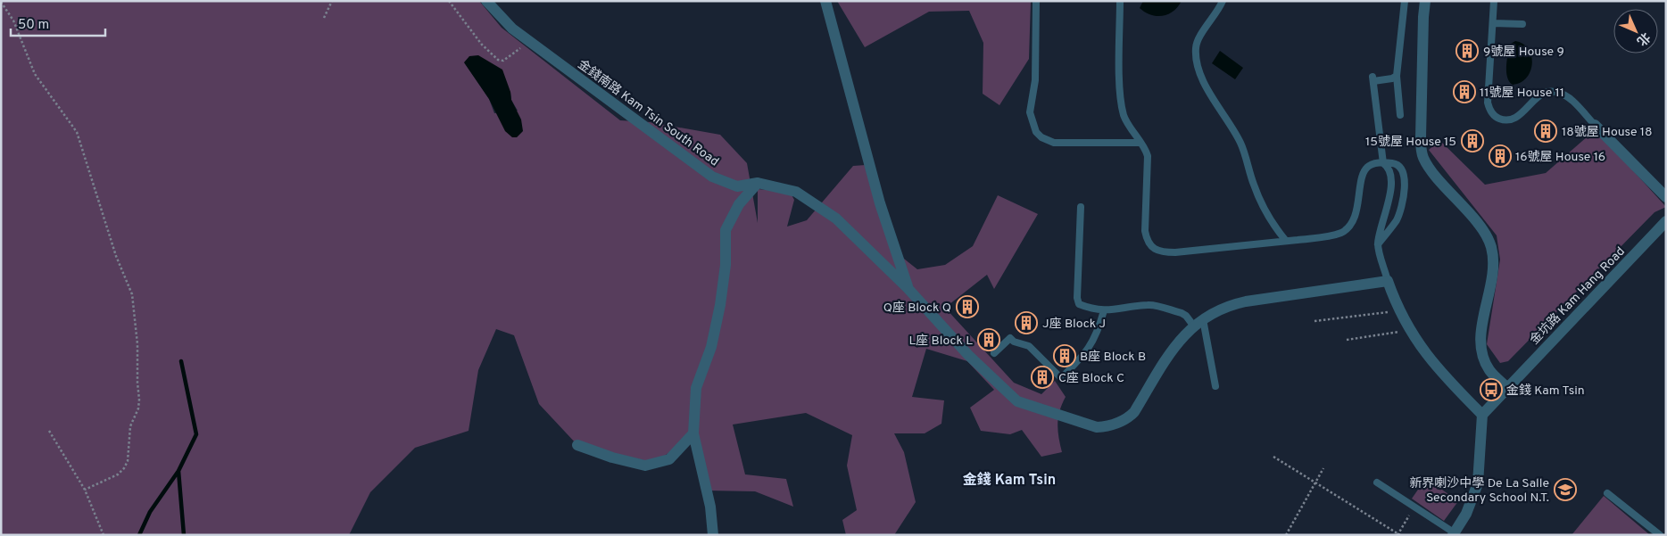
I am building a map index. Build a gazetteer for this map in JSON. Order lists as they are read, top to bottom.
{
  "streets": {
    "street": ["金錢南路 Kam Tsin South Road", "金坑路 Kam Hang Road"]
  },
  "districts": ["金錢 Kam Tsin"],
  "places": {
    "building": [
      "9號屋 House 9",
      "11號屋 House 11",
      "18號屋 House 18",
      "15號屋 House 15",
      "16號屋 House 16",
      "Q座 Block Q",
      "J座 Block J",
      "L座 Block L",
      "B座 Block B",
      "C座 Block C"
    ],
    "bus stop": ["金錢 Kam Tsin"],
    "school or university": ["新界喇沙中學 De La Salle Secondary School N.T."]
  },
  "scale_bar": "50 m",
  "north": "bottom right"
}
